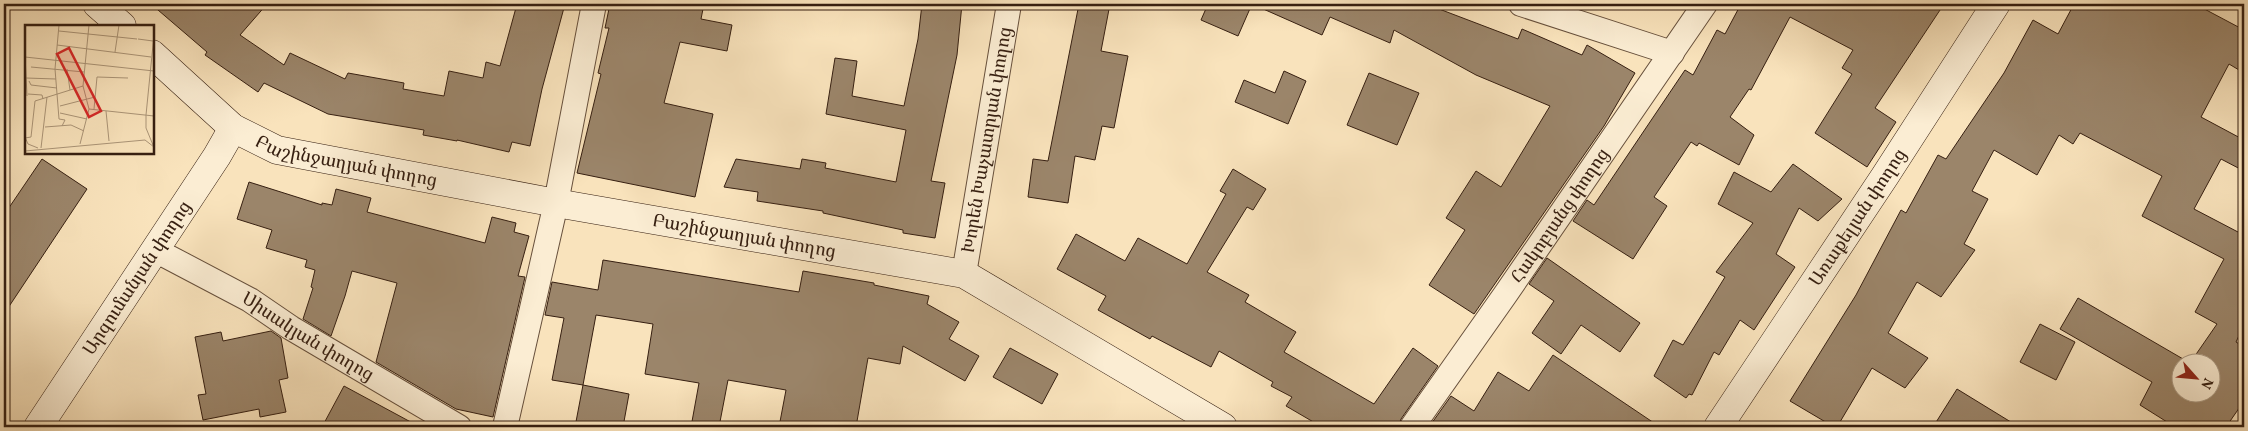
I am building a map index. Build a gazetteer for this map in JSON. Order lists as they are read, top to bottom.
{
  "streets": {
    "main road": ["Բաշինջաղյան փողոց", "Առաքելյան փողոց", "Արզումանյան փողոց"],
    "street": ["Խորեն Խաչատրյան փողոց", "Հակոբյանց փողոց", "Սիսակյան փողոց"]
  },
  "crossings": [
    ["Խորեն Խաչատրյան փողոց", "Բաշինջաղյան փողոց"],
    ["Բաշինջաղյան փողոց", "Արզումանյան փողոց"],
    ["Արզումանյան փողոց", "Սիսակյան փողոց"]
  ],
  "north": "bottom right"
}
